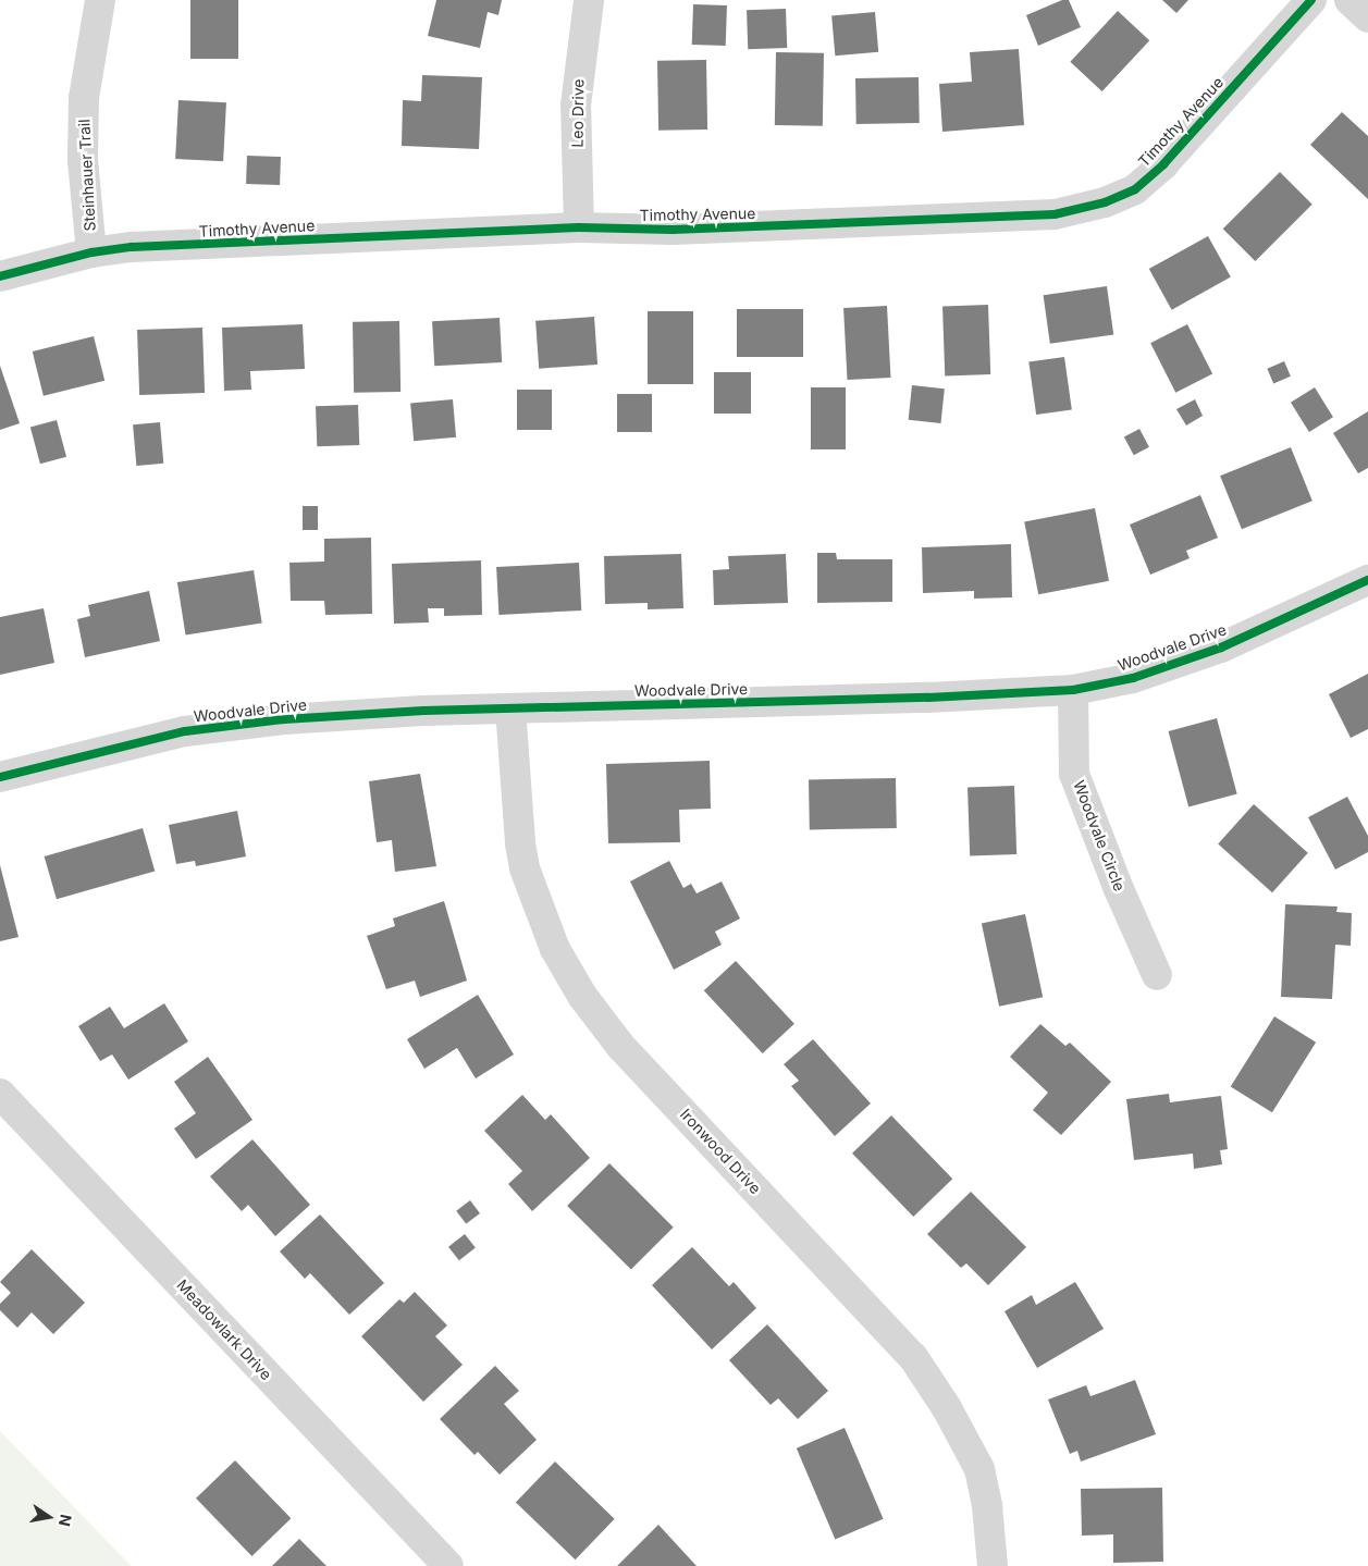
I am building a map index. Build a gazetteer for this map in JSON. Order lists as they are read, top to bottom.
{
  "streets": {
    "street": [
      "Leo Drive",
      "Timothy Avenue",
      "Steinhauer Trail",
      "Woodvale Drive",
      "Woodvale Circle",
      "Ironwood Drive",
      "Meadowlark Drive"
    ]
  },
  "crossings": [
    ["Leo Drive", "Timothy Avenue"],
    ["Timothy Avenue", "Steinhauer Trail"],
    ["Woodvale Drive", "Woodvale Circle"],
    ["Woodvale Drive", "Ironwood Drive"]
  ],
  "north": "right"
}
